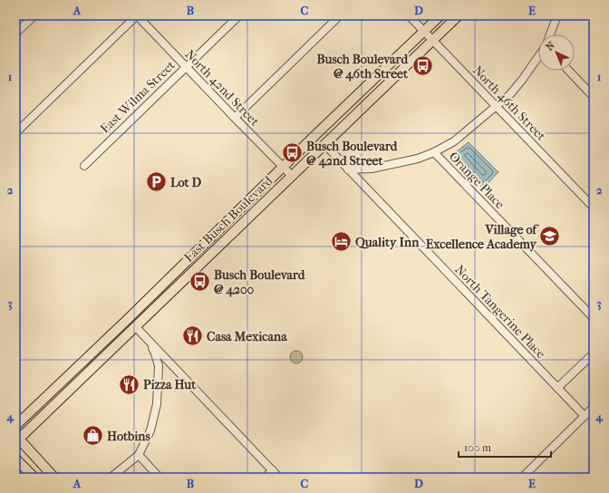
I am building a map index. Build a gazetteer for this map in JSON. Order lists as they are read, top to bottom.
{
  "streets": {
    "main road": ["East Busch Boulevard"],
    "street": [
      "North 42nd Street",
      "East Wilma Street",
      "North 46th Street",
      "Orange Place",
      "North Tangerine Place"
    ]
  },
  "crossings": [
    ["North 42nd Street", "East Wilma Street"],
    ["North 42nd Street", "East Busch Boulevard"],
    ["North 46th Street", "East Busch Boulevard"],
    ["East Busch Boulevard", "North Tangerine Place"]
  ],
  "places": {
    "bus stop": ["Busch Boulevard @ 46th Street", "Busch Boulevard @ 42nd Street", "Busch Boulevard @ 4200"],
    "parking": ["Lot D"],
    "school or university": ["Village of Excellence Academy"],
    "hotel": ["Quality Inn"],
    "restaurant": ["Casa Mexicana", "Pizza Hut"],
    "shop": ["Hotbins"]
  },
  "scale_bar": "100 m",
  "north": "top left",
  "grid": {
    "columns": [
      "A",
      "B",
      "C",
      "D",
      "E"
    ],
    "rows": [
      "1",
      "2",
      "3",
      "4"
    ]
  }
}
